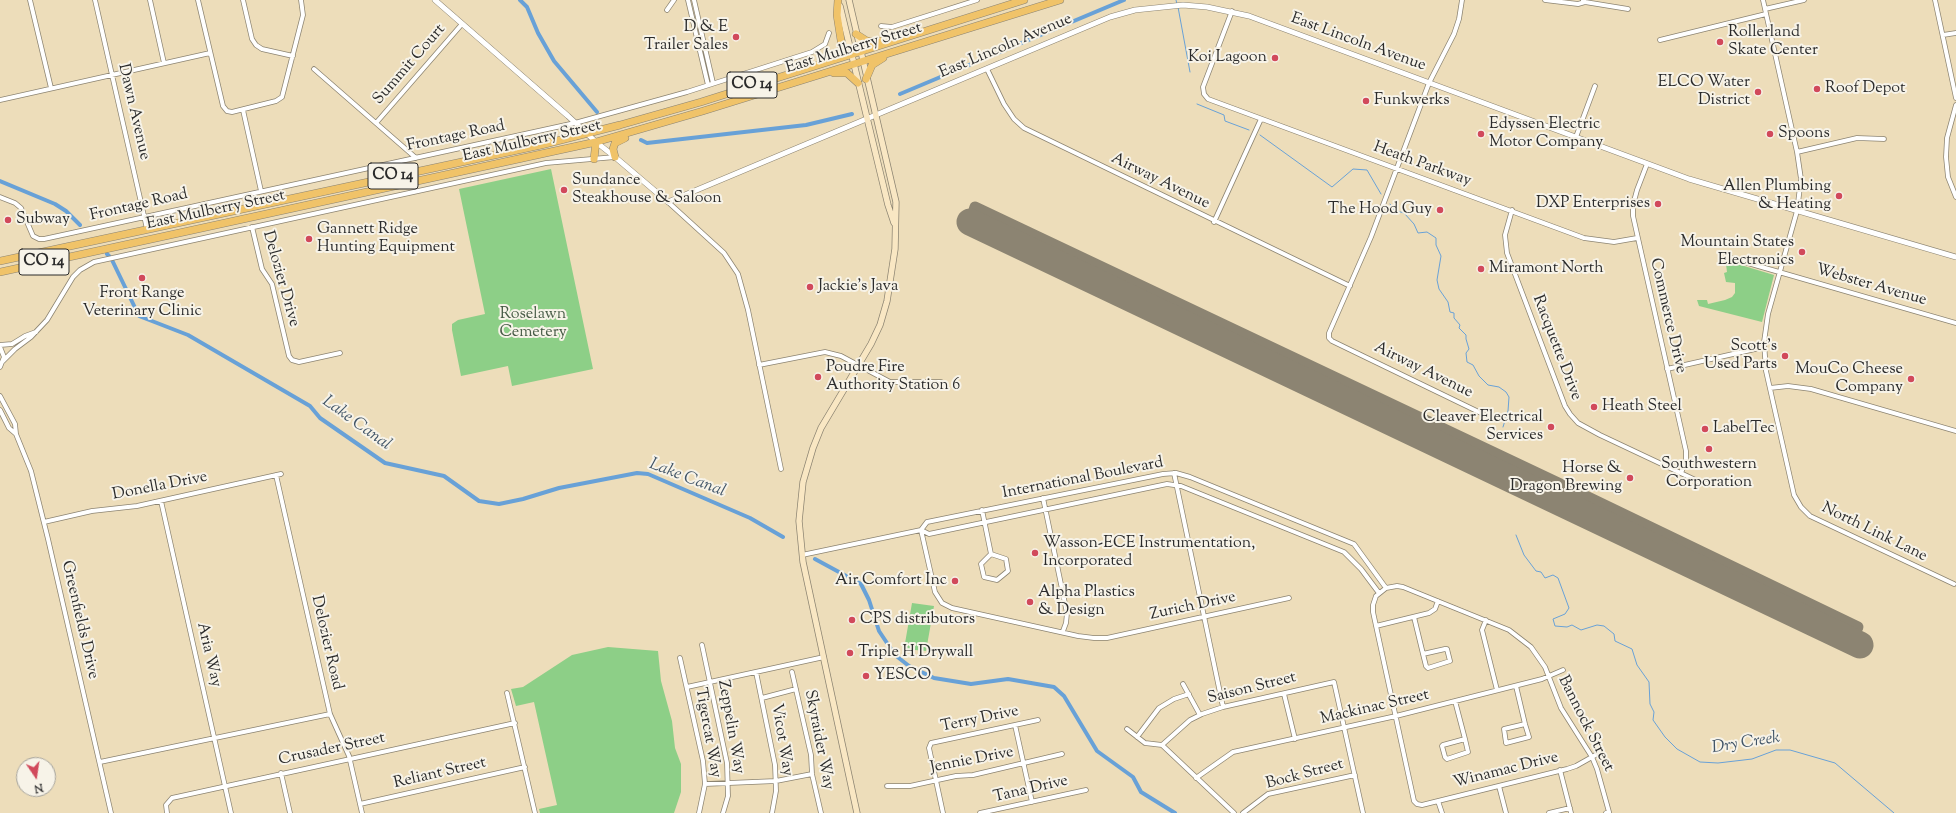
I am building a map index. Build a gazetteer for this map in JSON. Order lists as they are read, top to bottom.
{
  "streets": {
    "highway": ["East Mulberry Street", "CO 14"],
    "street": [
      "East Lincoln Avenue",
      "Summit Court",
      "Dawn Avenue",
      "Frontage Road",
      "Heath Parkway",
      "Airway Avenue",
      "Delozier Drive",
      "Webster Avenue",
      "Commerce Drive",
      "Racquette Drive",
      "International Boulevard",
      "Donella Drive",
      "North Link Lane",
      "Zurich Drive",
      "Greenfields Drive",
      "Delozier Road",
      "Aria Way",
      "Saison Street",
      "Mackinac Street",
      "Terry Drive",
      "Bannock Street",
      "Zeppelin Way",
      "Tigercat Way",
      "Vicot Way",
      "Skyraider Way",
      "Crusader Street",
      "Jennie Drive",
      "Winamac Drive",
      "Reliant Street",
      "Bock Street",
      "Tana Drive"
    ]
  },
  "crossings": [
    ["East Lincoln Avenue", "Heath Parkway"],
    ["East Lincoln Avenue", "Airway Avenue"],
    ["East Lincoln Avenue", "Commerce Drive"],
    ["East Lincoln Avenue", "North Link Lane"],
    ["East Mulberry Street", "Dawn Avenue"],
    ["Dawn Avenue", "Frontage Road"],
    ["Heath Parkway", "Commerce Drive"],
    ["Heath Parkway", "Racquette Drive"],
    ["Webster Avenue", "North Link Lane"],
    ["Commerce Drive", "Racquette Drive"],
    ["International Boulevard", "Zurich Drive"],
    ["International Boulevard", "Bannock Street"],
    ["Donella Drive", "Greenfields Drive"],
    ["Donella Drive", "Delozier Road"],
    ["Donella Drive", "Aria Way"],
    ["Delozier Road", "Crusader Street"],
    ["Delozier Road", "Reliant Street"],
    ["Aria Way", "Crusader Street"],
    ["Saison Street", "Mackinac Street"],
    ["Mackinac Street", "Bannock Street"],
    ["Mackinac Street", "Winamac Drive"],
    ["Terry Drive", "Jennie Drive"],
    ["Bannock Street", "Winamac Drive"]
  ],
  "water": ["Lake Canal", "Dry Creek"],
  "parks": ["Roselawn Cemetery"],
  "places": [
    "D & E Trailer Sales",
    "Rollerland Skate Center",
    "Koi Lagoon",
    "Roof Depot",
    "ELCO Water District",
    "Funkwerks",
    "Edyssen Electric Motor Company",
    "Spoons",
    "Sundance Steakhouse & Saloon",
    "Allen Plumbing & Heating",
    "DXP Enterprises",
    "The Hood Guy",
    "Subway",
    "Gannett Ridge Hunting Equipment",
    "Mountain States Electronics",
    "Miramont North",
    "Front Range Veterinary Clinic",
    "Jackie's Java",
    "Scott's Used Parts",
    "Poudre Fire Authority Station 6",
    "MouCo Cheese Company",
    "Heath Steel",
    "Cleaver Electrical Services",
    "LabelTec",
    "Southwestern Corporation",
    "Horse & Dragon Brewing",
    "Wasson-ECE Instrumentation, Incorporated",
    "Air Comfort Inc",
    "Alpha Plastics & Design",
    "CPS distributors",
    "Triple H Drywall",
    "YESCO"
  ],
  "north": "bottom"
}
